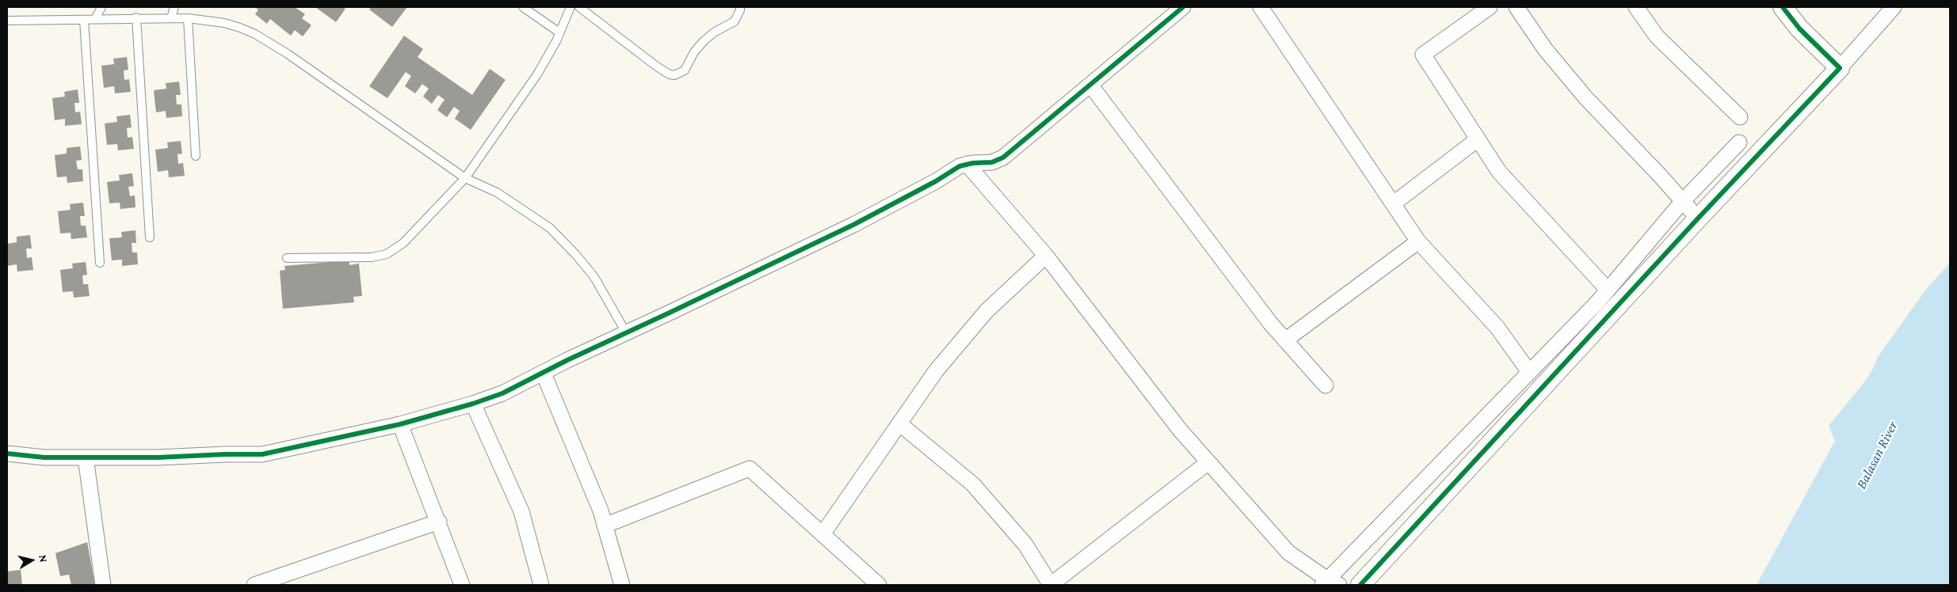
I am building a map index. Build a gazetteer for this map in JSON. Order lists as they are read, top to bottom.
{
  "water": ["Balasan River"],
  "north": "right"
}
